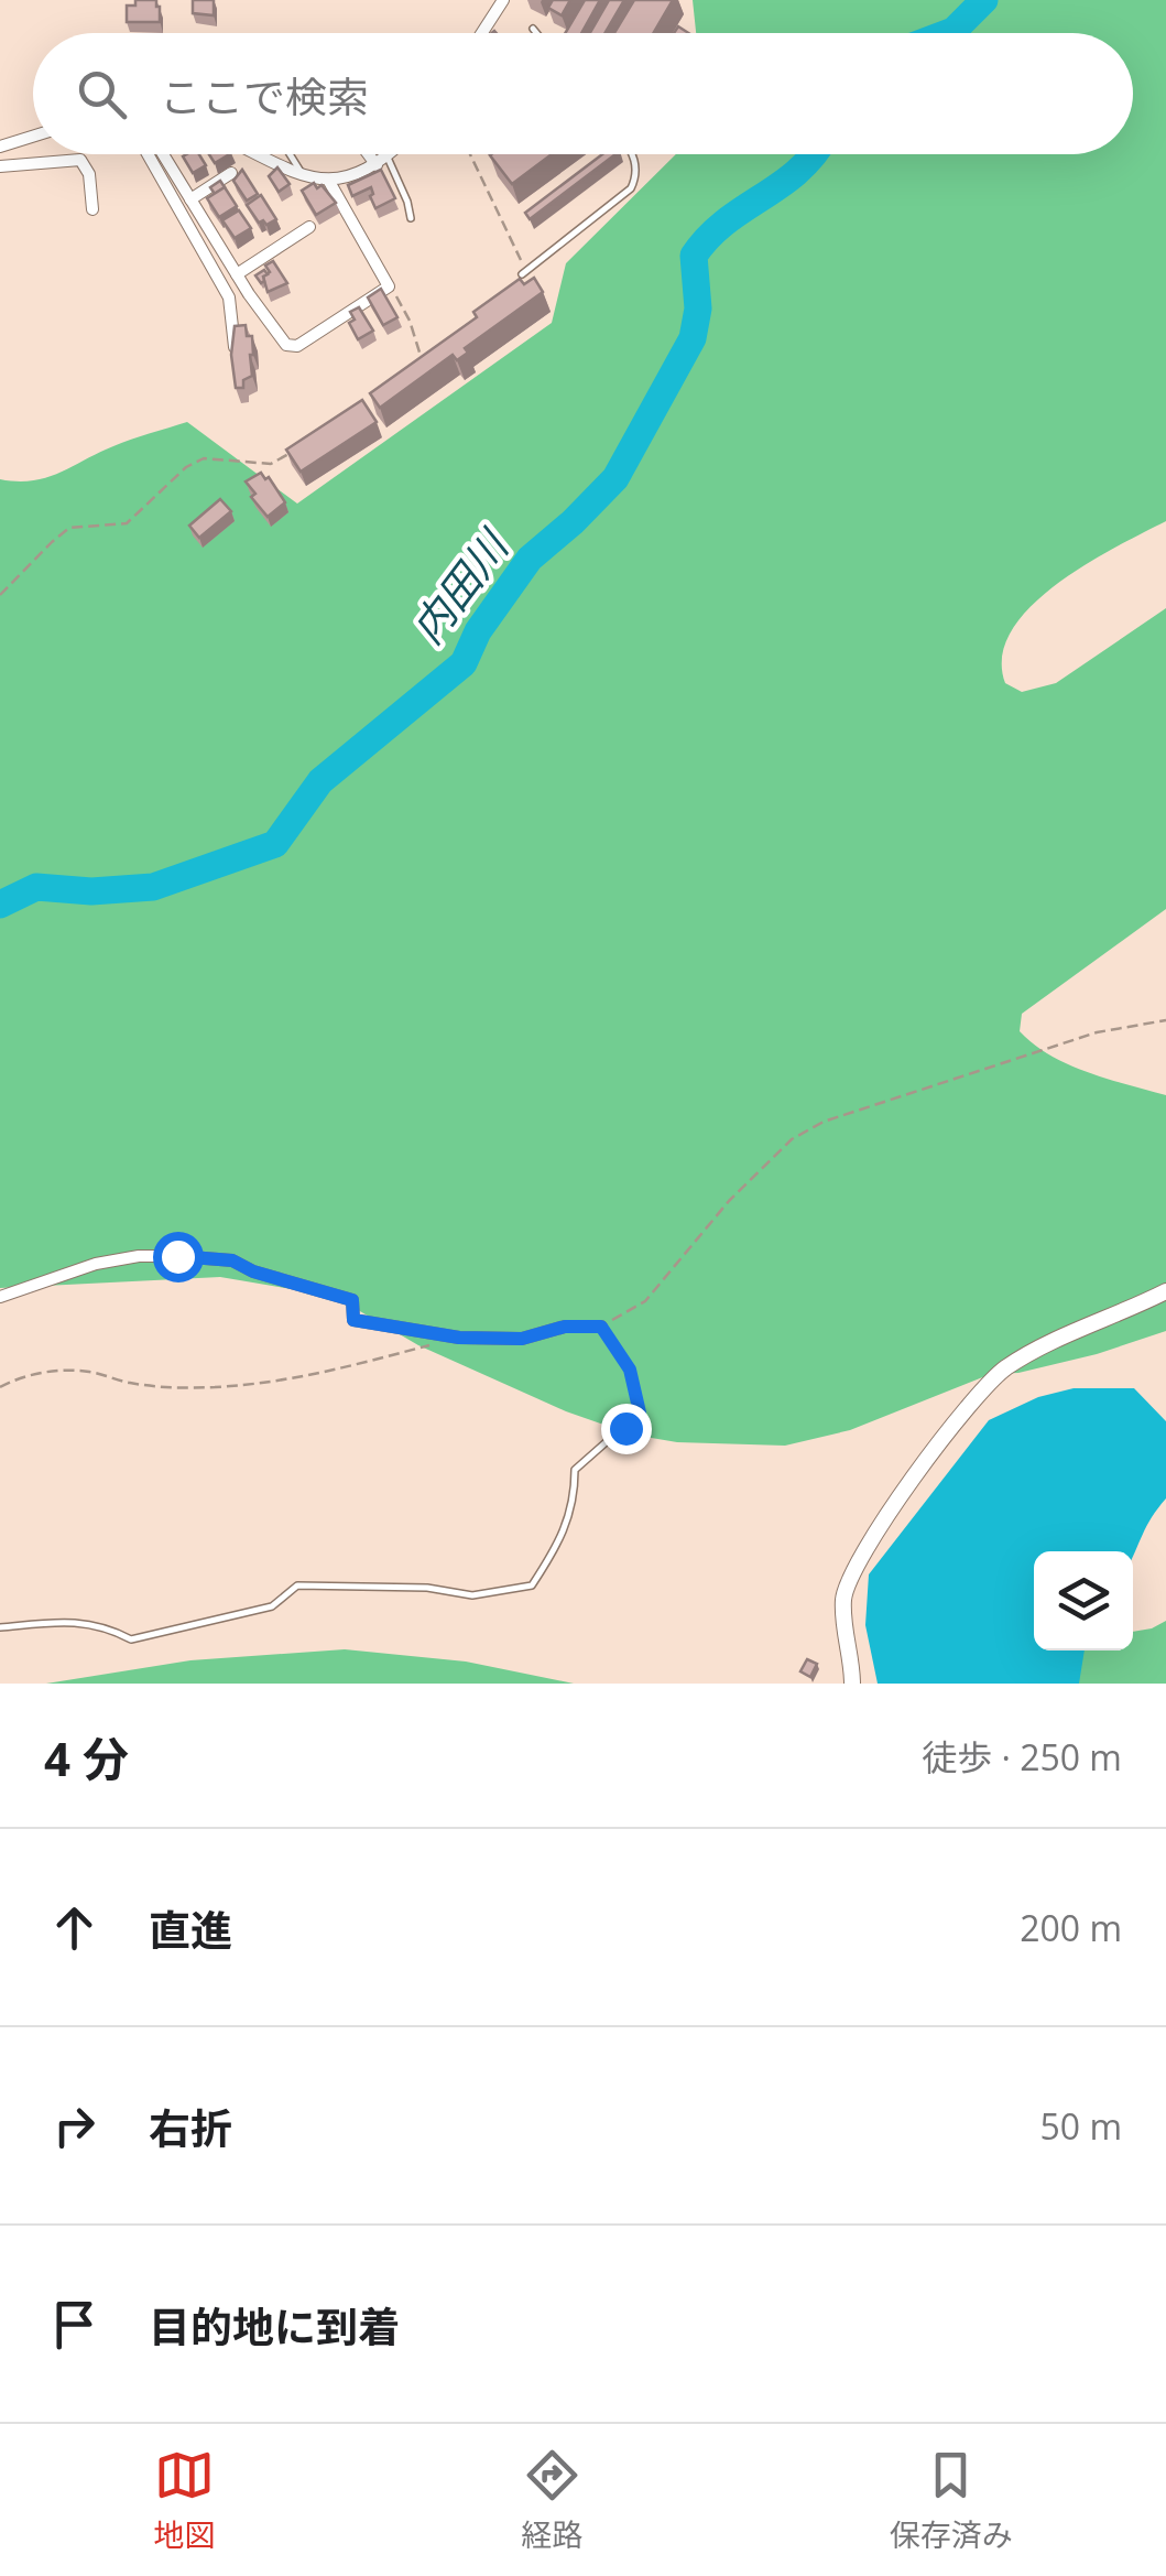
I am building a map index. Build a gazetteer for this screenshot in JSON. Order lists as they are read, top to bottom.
{
  "water": ["内田川"],
  "page": {
    "search": "ここで検索",
    "heading": ["4 分", "徒歩 · 250 m"],
    "list": [
      ["直進", "200 m"],
      ["右折", "50 m"],
      "目的地に到着"
    ],
    "nav": ["地図", "経路", "保存済み"]
  }
}
